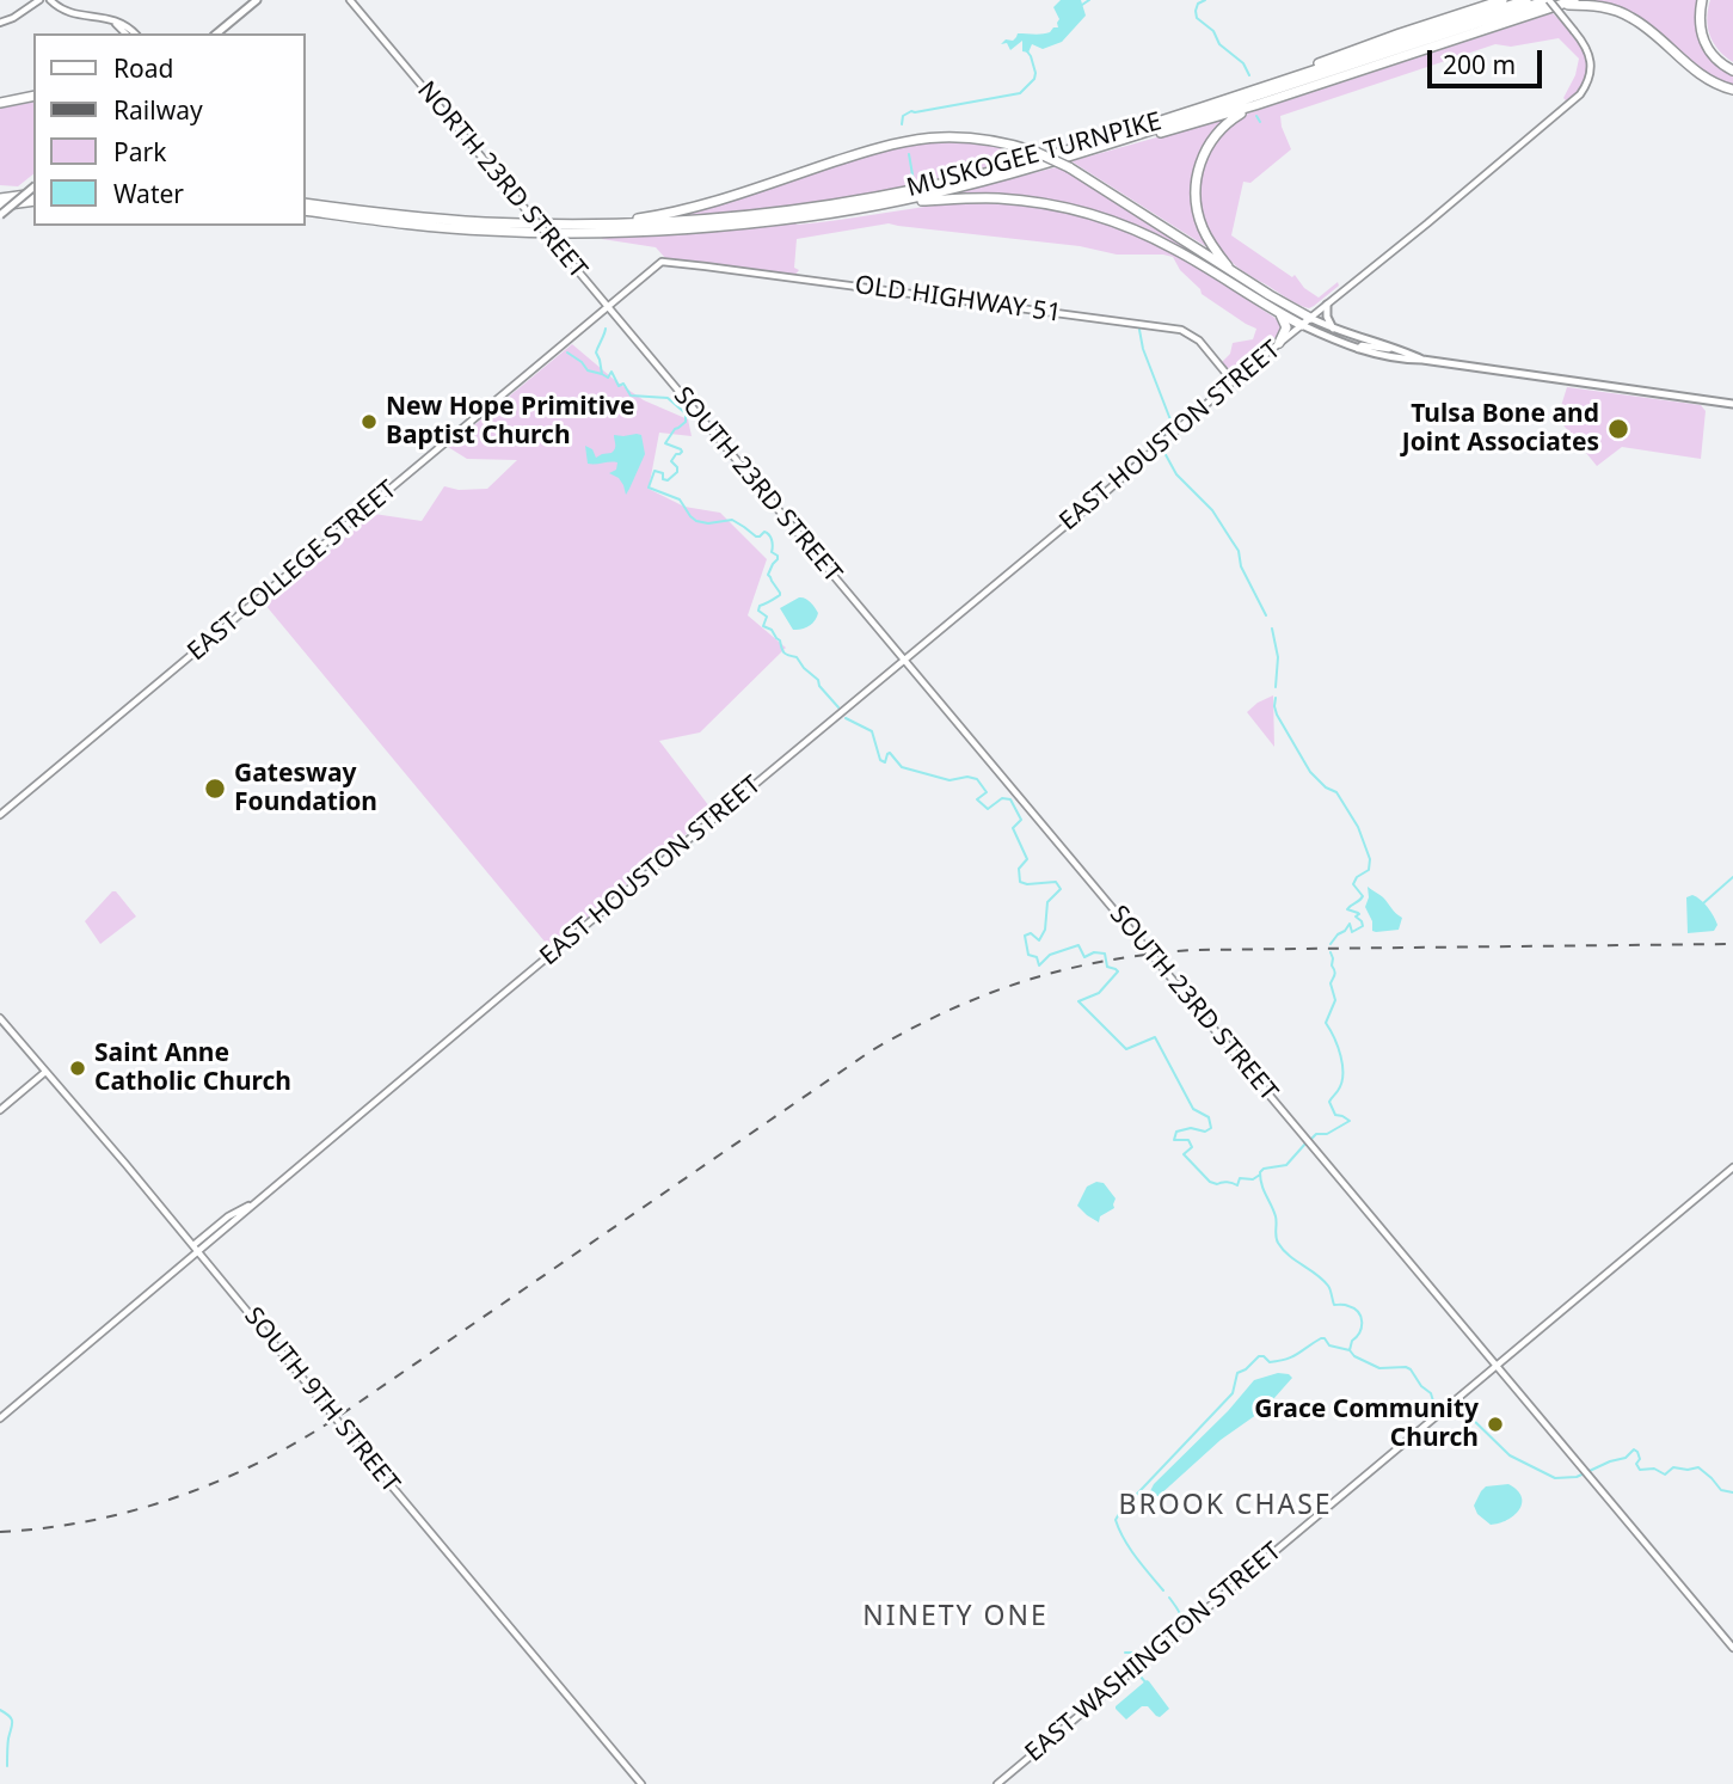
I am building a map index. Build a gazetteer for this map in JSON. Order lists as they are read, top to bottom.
{
  "streets": {
    "highway": ["MUSKOGEE TURNPIKE"],
    "street": [
      "NORTH 23RD STREET",
      "OLD HIGHWAY 51",
      "EAST HOUSTON STREET",
      "SOUTH 23RD STREET",
      "EAST COLLEGE STREET",
      "SOUTH 9TH STREET",
      "EAST WASHINGTON STREET"
    ]
  },
  "crossings": [
    ["NORTH 23RD STREET", "SOUTH 23RD STREET"],
    ["NORTH 23RD STREET", "EAST COLLEGE STREET"],
    ["OLD HIGHWAY 51", "EAST HOUSTON STREET"],
    ["OLD HIGHWAY 51", "EAST COLLEGE STREET"],
    ["EAST HOUSTON STREET", "SOUTH 23RD STREET"],
    ["EAST HOUSTON STREET", "SOUTH 9TH STREET"],
    ["SOUTH 23RD STREET", "EAST WASHINGTON STREET"]
  ],
  "districts": ["BROOK CHASE", "NINETY ONE"],
  "places": [
    "New Hope Primitive Baptist Church",
    "Tulsa Bone and Joint Associates",
    "Gatesway Foundation",
    "Saint Anne Catholic Church",
    "Grace Community Church"
  ],
  "legend": [
    "Road",
    "Railway",
    "Park",
    "Water"
  ],
  "scale_bar": "200 m"
}
